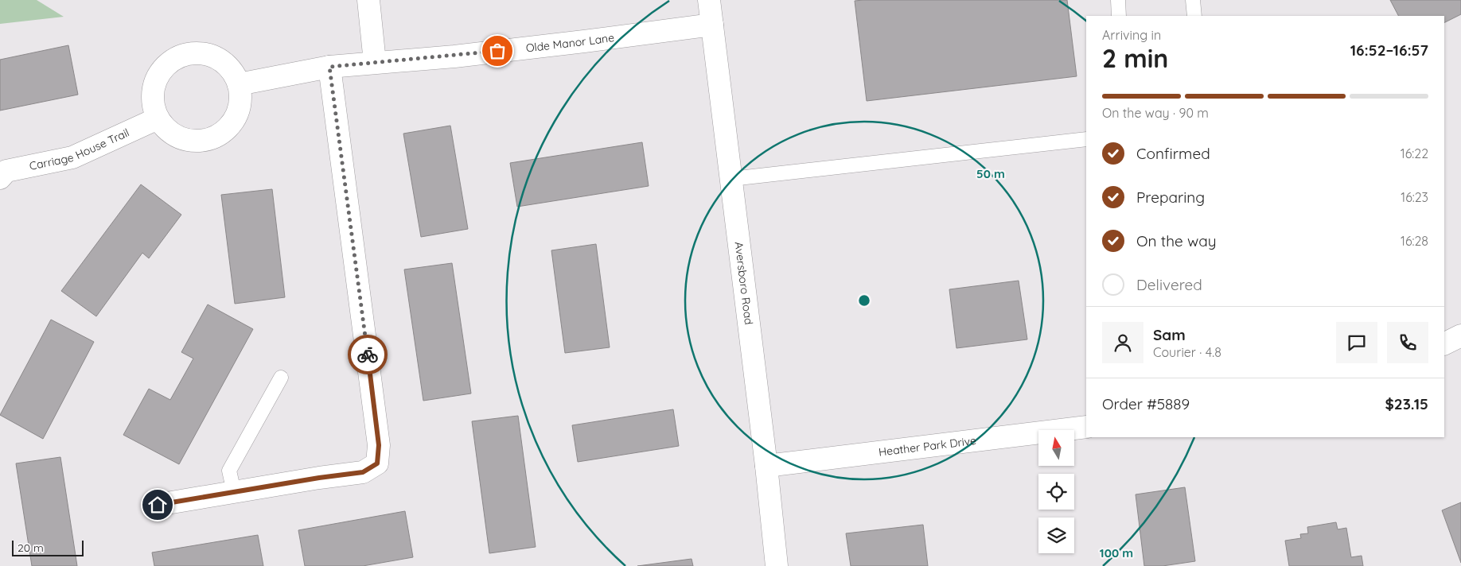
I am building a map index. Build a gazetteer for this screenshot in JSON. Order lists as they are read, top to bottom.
{
  "streets": {
    "street": [
      "Olde Manor Lane",
      "Carriage House Trail",
      "Aversboro Road",
      "Heather Park Drive"
    ]
  },
  "crossings": [
    ["Olde Manor Lane", "Carriage House Trail"],
    ["Olde Manor Lane", "Aversboro Road"],
    ["Aversboro Road", "Heather Park Drive"]
  ],
  "scale_bar": "20 m",
  "north": "top",
  "page": {
    "heading": ["2 min", "Arriving in", "16:52–16:57"],
    "panel": [
      "Sam",
      "Courier · 4.8",
      "Order #5889",
      "$23.15"
    ],
    "bar": "On the way · 90 m",
    "list": [
      ["Confirmed", "16:22"],
      ["Preparing", "16:23"],
      ["On the way", "16:28"],
      "Delivered"
    ],
    "scale": "20 m"
  },
  "rings": ["50 m", "100 m"]
}
